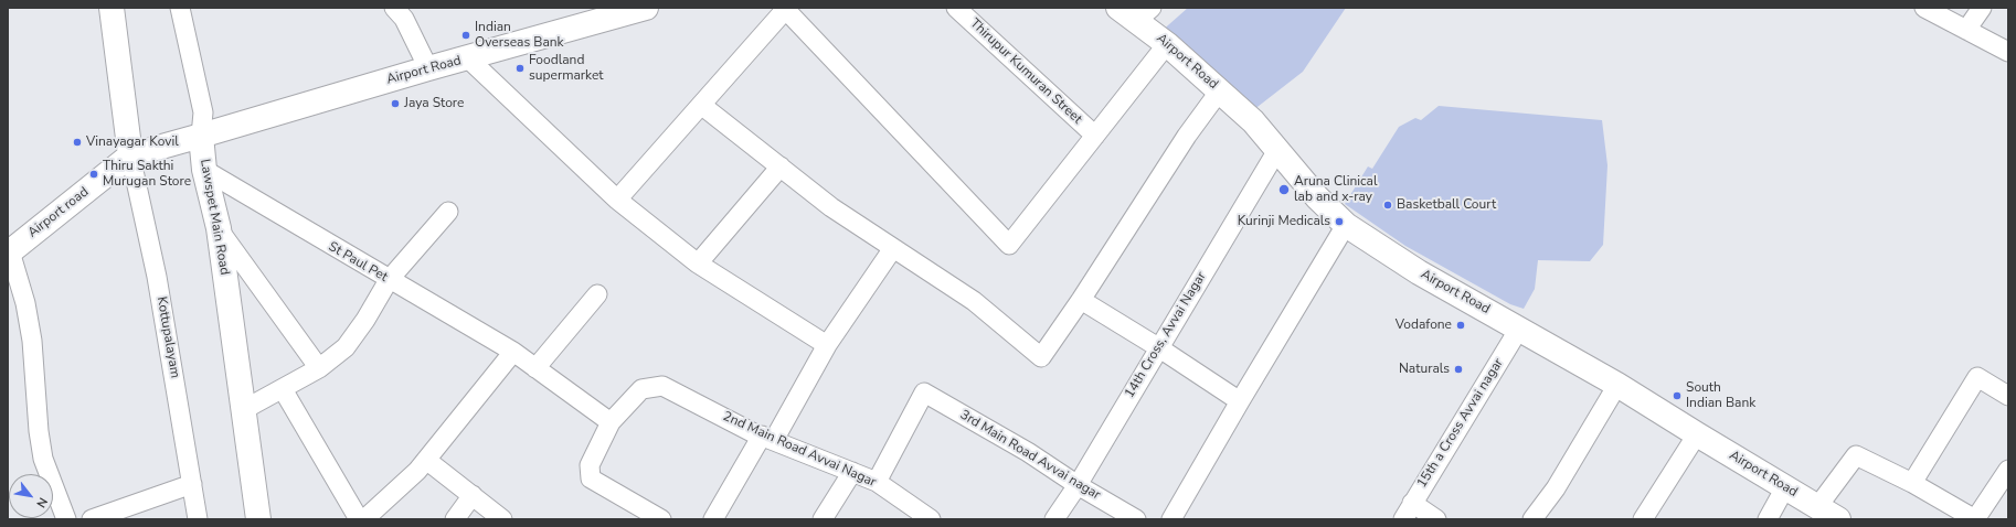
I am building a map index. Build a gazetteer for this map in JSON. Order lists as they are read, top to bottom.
{
  "streets": {
    "street": [
      "Airport Road",
      "Thirupur Kumuran Street",
      "Airport road",
      "Lawspet Main Road",
      "St Paul Pet",
      "14th Cross, Avvai Nagar",
      "Kottupalayam",
      "15th a Cross Avvai nagar",
      "2nd Main Road Avvai Nagar",
      "3rd Main Road Avvai nagar"
    ]
  },
  "crossings": [
    ["Airport Road", "Lawspet Main Road"],
    ["Airport Road", "14th Cross, Avvai Nagar"],
    ["Airport Road", "15th a Cross Avvai nagar"],
    ["Airport road", "Kottupalayam"],
    ["Lawspet Main Road", "St Paul Pet"],
    ["St Paul Pet", "2nd Main Road Avvai Nagar"],
    ["14th Cross, Avvai Nagar", "3rd Main Road Avvai nagar"],
    ["2nd Main Road Avvai Nagar", "3rd Main Road Avvai nagar"]
  ],
  "places": [
    "Indian Overseas Bank",
    "Foodland supermarket",
    "Jaya Store",
    "Vinayagar Kovil",
    "Thiru Sakthi Murugan Store",
    "Aruna Clinical lab and x-ray",
    "Basketball Court",
    "Kurinji Medicals",
    "Vodafone",
    "Naturals",
    "South Indian Bank"
  ],
  "north": "bottom right"
}
